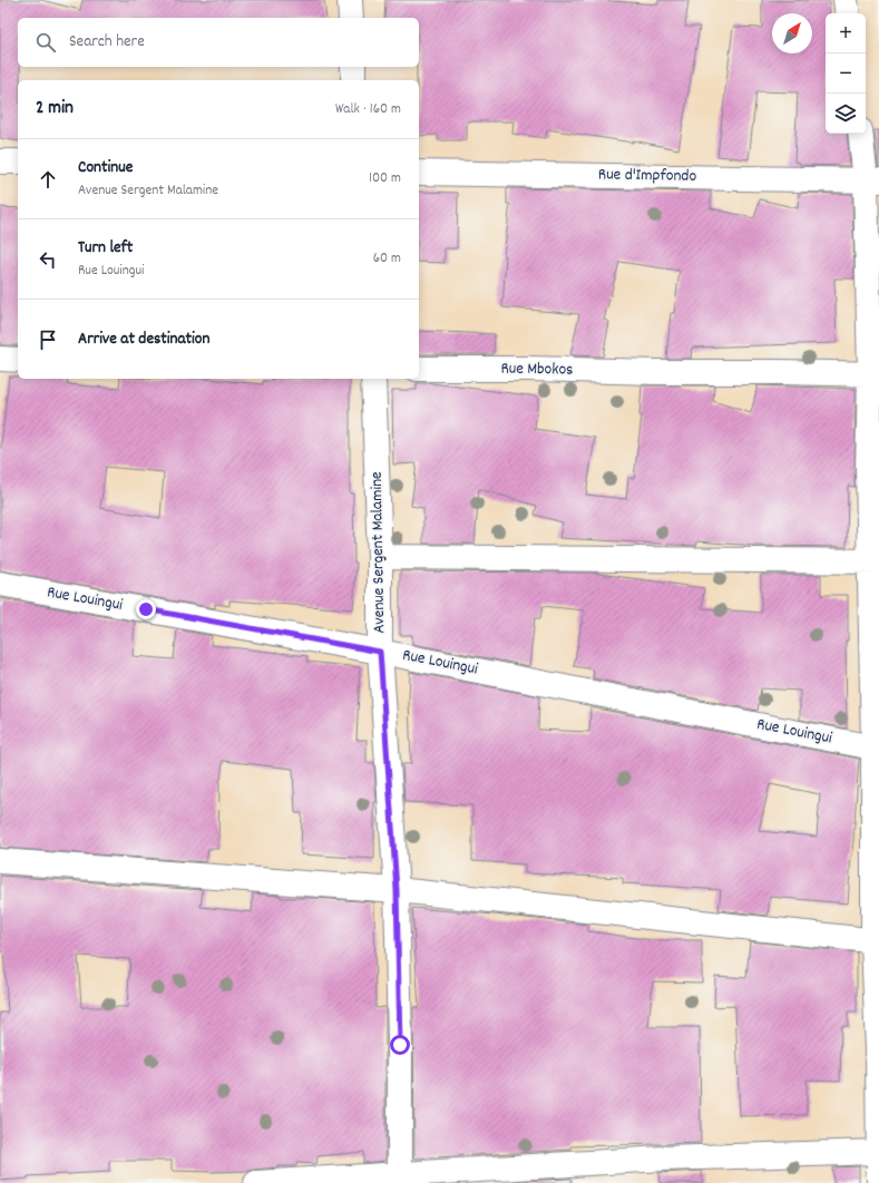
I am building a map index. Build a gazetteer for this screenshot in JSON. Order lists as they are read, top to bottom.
{
  "streets": {
    "street": [
      "Rue d'Impfondo",
      "Rue Mbokos",
      "Avenue Sergent Malamine",
      "Rue Louingui"
    ]
  },
  "crossings": [
    ["Avenue Sergent Malamine", "Rue Louingui"]
  ],
  "north": "top right",
  "page": {
    "map_buttons": ["+", "−"],
    "search": "Search here",
    "heading": ["2 min", "Walk · 160 m"],
    "list": [
      ["Continue", "Avenue Sergent Malamine", "100 m"],
      ["Turn left", "Rue Louingui", "60 m"],
      "Arrive at destination"
    ]
  }
}
